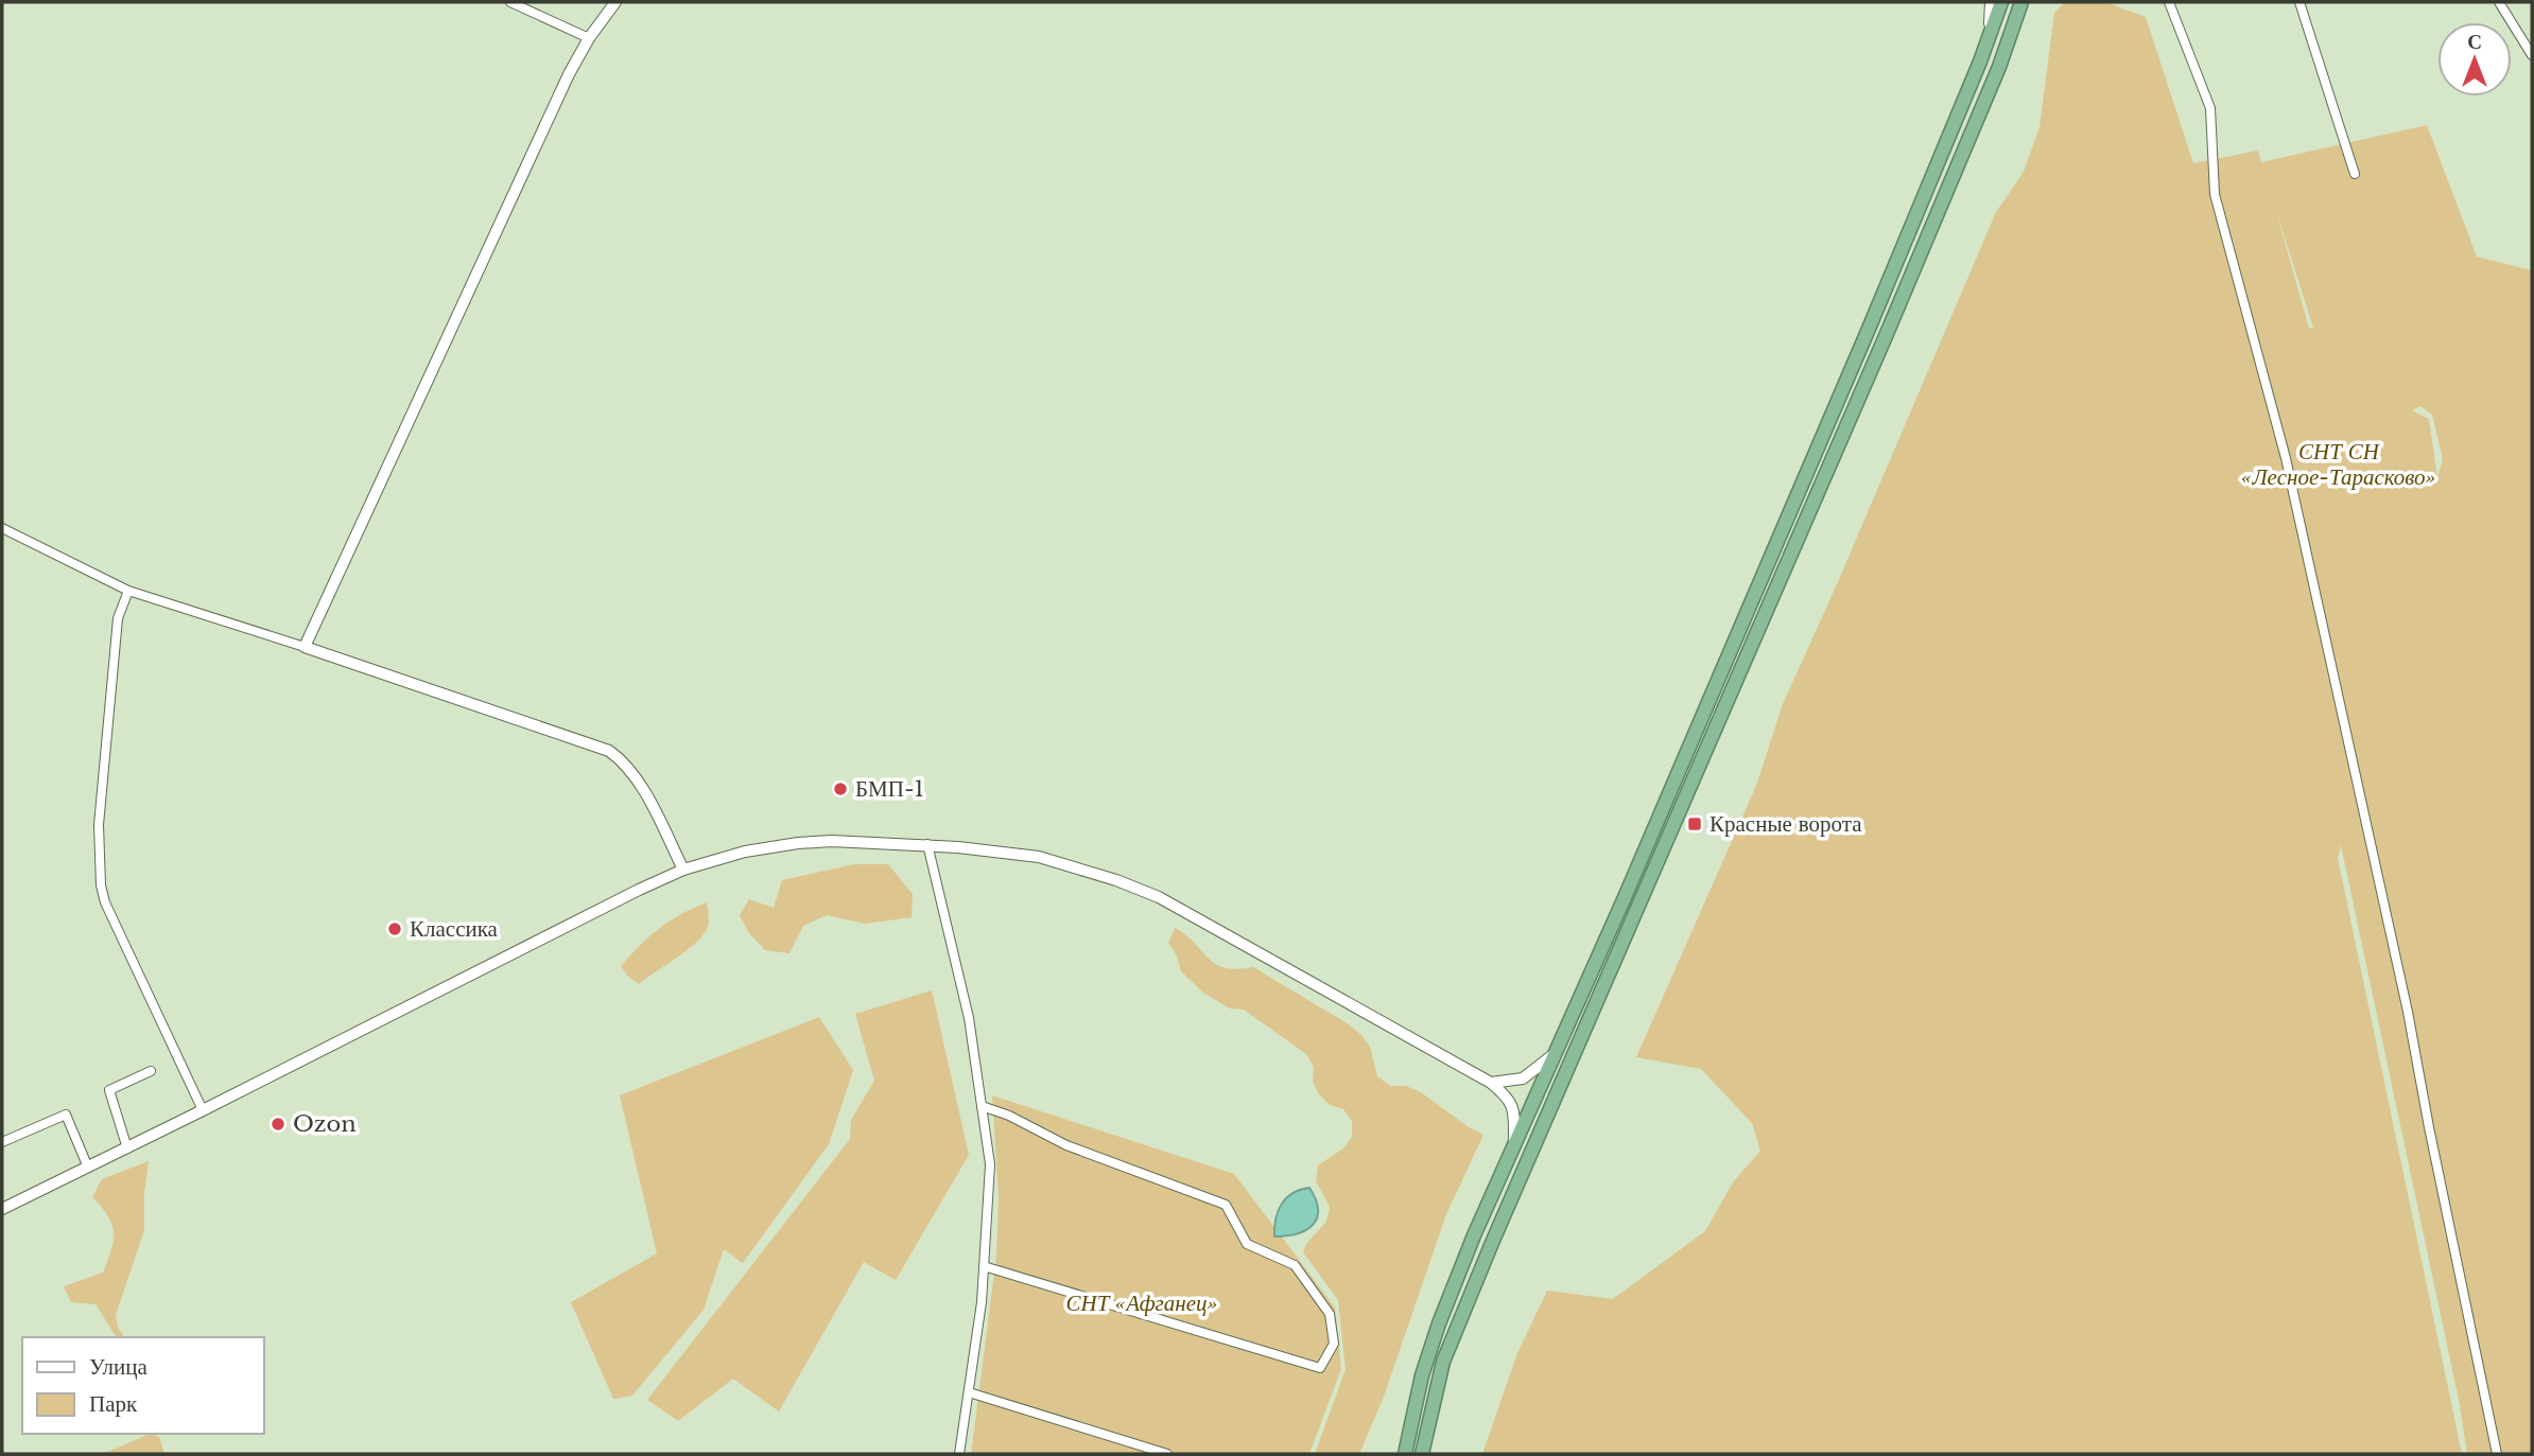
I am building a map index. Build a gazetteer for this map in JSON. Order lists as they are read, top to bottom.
{
  "parks": ["СНТ СН «Лесное-Тарасково»", "СНТ «Афганец»"],
  "places": {
    "other": ["БМП-1", "Классика", "Ozon"],
    "transit": ["Красные ворота"]
  },
  "legend": ["Улица", "Парк"],
  "north": "top"
}
